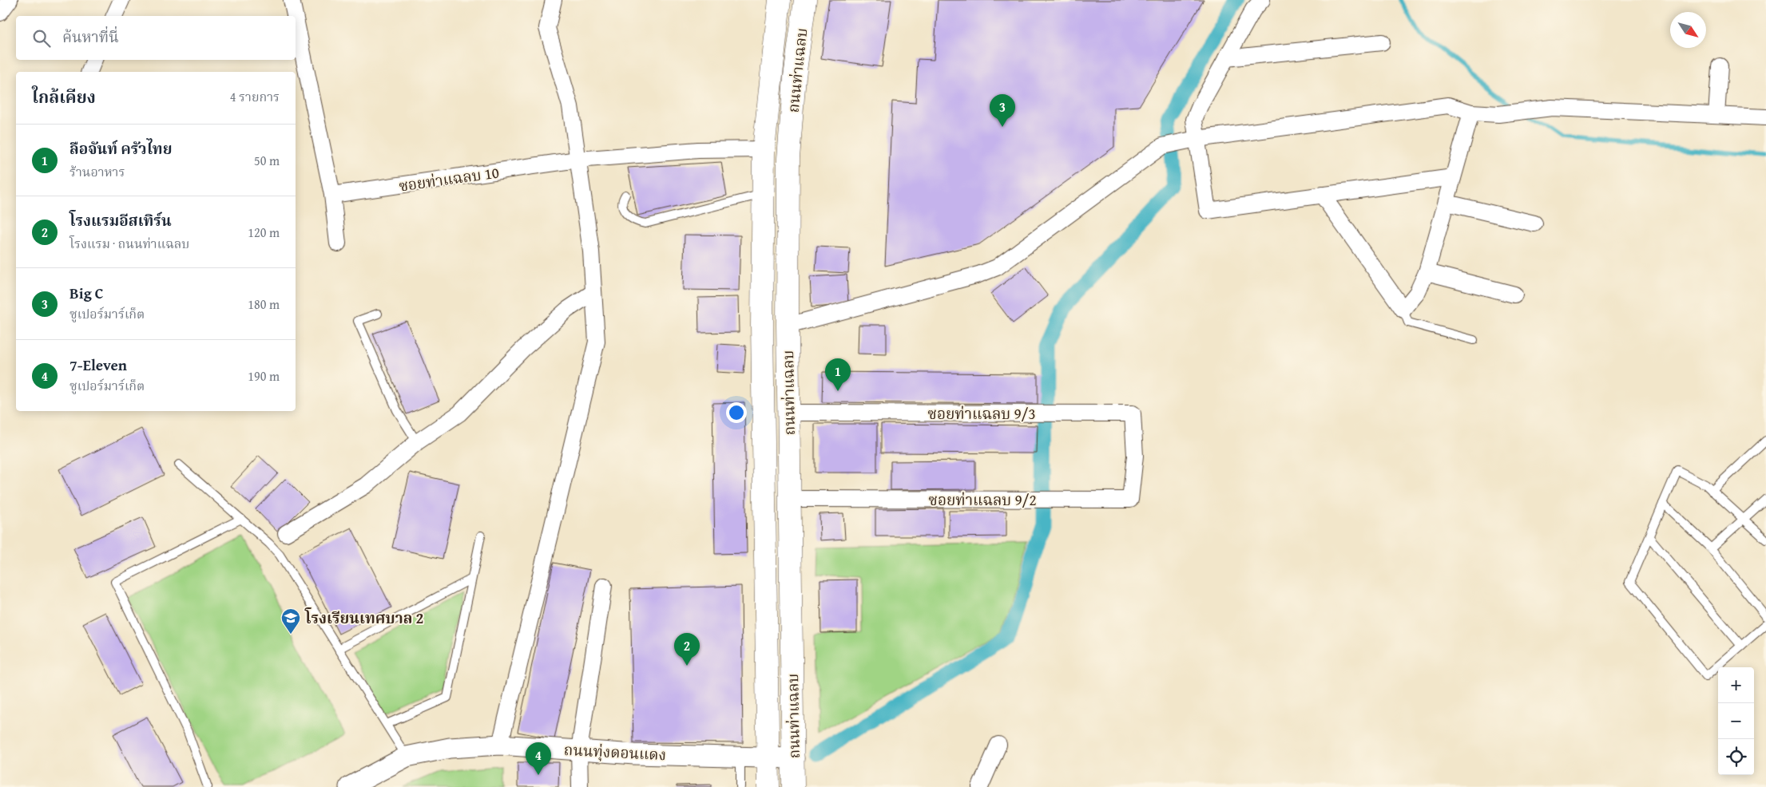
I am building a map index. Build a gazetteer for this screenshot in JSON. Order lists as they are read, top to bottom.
{
  "streets": {
    "main road": ["ถนนท่าแฉลบ"],
    "street": [
      "ซอยท่าแฉลบ 10",
      "ซอยท่าแฉลบ 9/3",
      "ซอยท่าแฉลบ 9/2",
      "ถนนทุ่งดอนแดง"
    ]
  },
  "crossings": [
    ["ถนนท่าแฉลบ", "ซอยท่าแฉลบ 10"],
    ["ถนนท่าแฉลบ", "ซอยท่าแฉลบ 9/3"],
    ["ถนนท่าแฉลบ", "ซอยท่าแฉลบ 9/2"],
    ["ถนนท่าแฉลบ", "ถนนทุ่งดอนแดง"],
    ["ซอยท่าแฉลบ 9/3", "ซอยท่าแฉลบ 9/2"]
  ],
  "places": {
    "school or university": ["โรงเรียนเทศบาล 2"]
  },
  "north": "bottom right",
  "page": {
    "search": "ค้นหาที่นี่",
    "heading": ["ใกล้เคียง", "4 รายการ"],
    "pins": [
      "3",
      "1",
      "2",
      "4"
    ],
    "list": [
      {
        "mark": "1",
        "name": "ลือจันท์ ครัวไทย",
        "note": "ร้านอาหาร",
        "value": "50 m"
      },
      {
        "mark": "2",
        "name": "โรงแรมอีสเทิร์น",
        "note": "โรงแรม · ถนนท่าแฉลบ",
        "value": "120 m"
      },
      {
        "mark": "3",
        "name": "Big C",
        "note": "ซูเปอร์มาร์เก็ต",
        "value": "180 m"
      },
      {
        "mark": "4",
        "name": "7-Eleven",
        "note": "ซูเปอร์มาร์เก็ต",
        "value": "190 m"
      }
    ],
    "map_buttons": ["+", "−"]
  }
}
